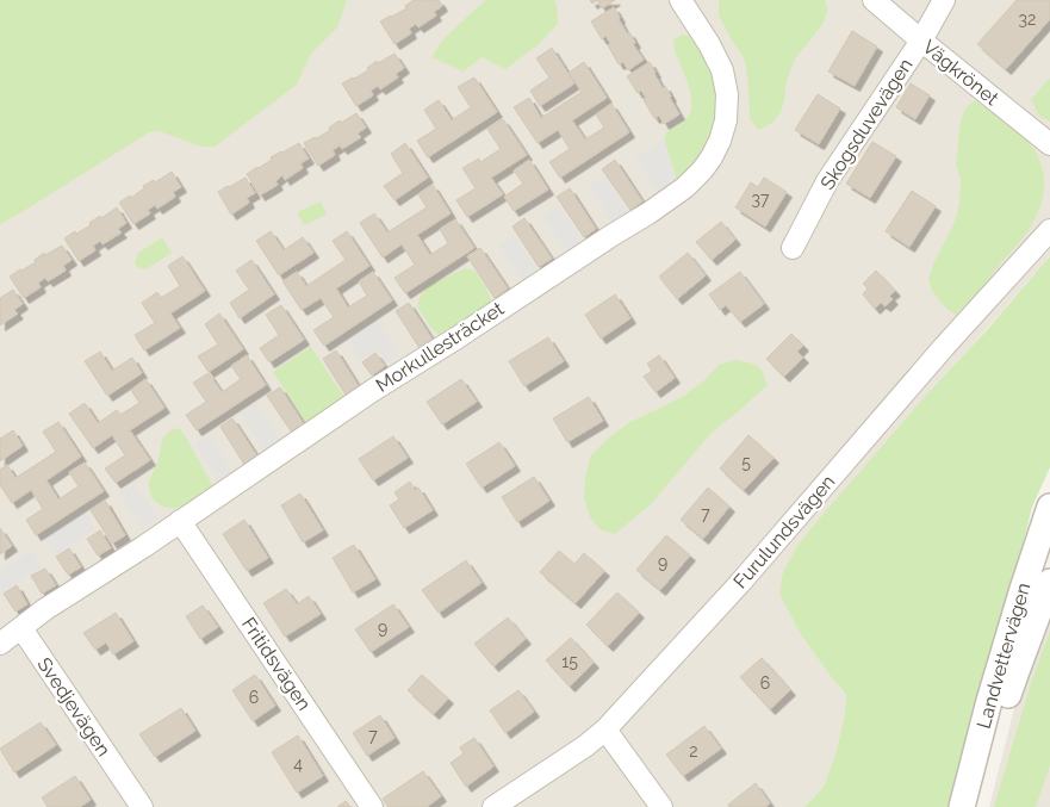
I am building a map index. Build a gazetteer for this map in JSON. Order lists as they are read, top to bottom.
{
  "streets": {
    "street": [
      "Vägkrönet",
      "Skogsduvevägen",
      "Morkullesträcket",
      "Furulundsvägen",
      "Landvettervägen",
      "Fritidsvägen",
      "Svedjevägen"
    ]
  },
  "crossings": [
    ["Vägkrönet", "Skogsduvevägen"],
    ["Morkullesträcket", "Fritidsvägen"],
    ["Morkullesträcket", "Svedjevägen"]
  ],
  "house_numbers": [
    "32",
    "37",
    "5",
    "7",
    "9",
    "9",
    "15",
    "6",
    "6",
    "7",
    "2",
    "4"
  ]
}
